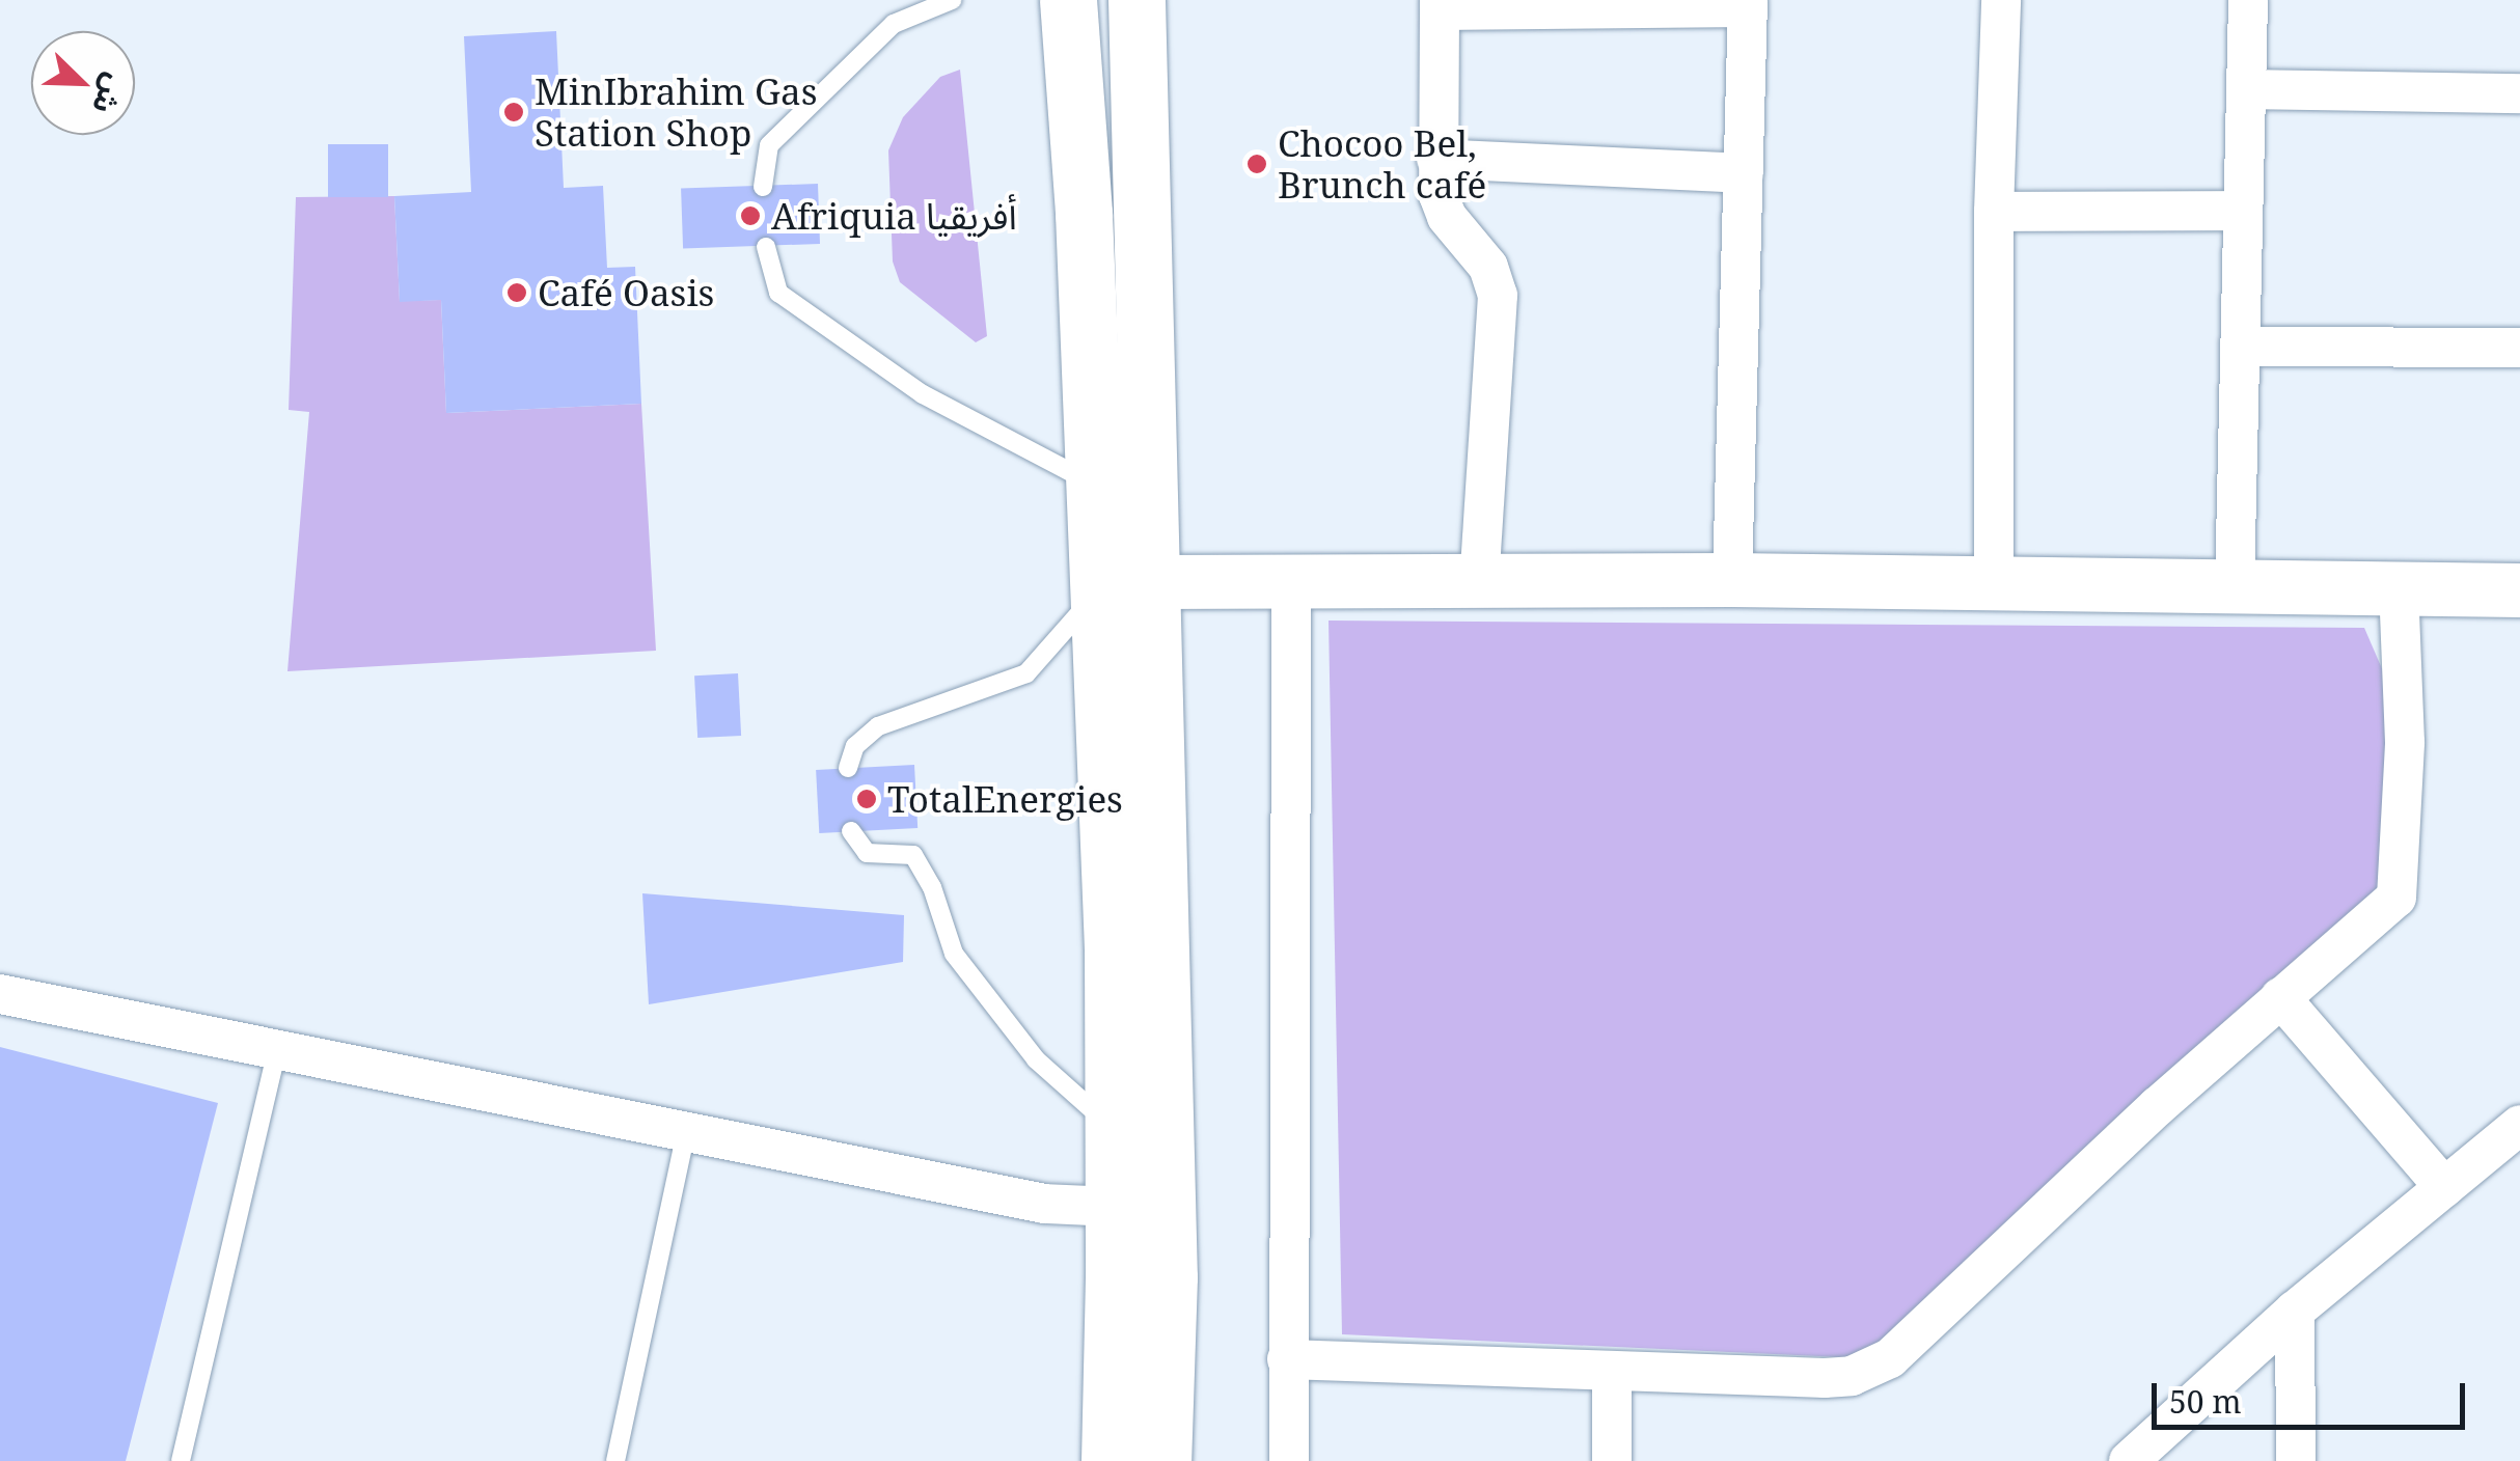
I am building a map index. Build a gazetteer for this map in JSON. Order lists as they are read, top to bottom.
{
  "places": [
    "MinIbrahim Gas Station Shop",
    "Chocoo Bel, Brunch café",
    "Afriquia أفريقيا",
    "Café Oasis",
    "TotalEnergies"
  ],
  "scale_bar": "50 m",
  "north": "bottom right"
}
